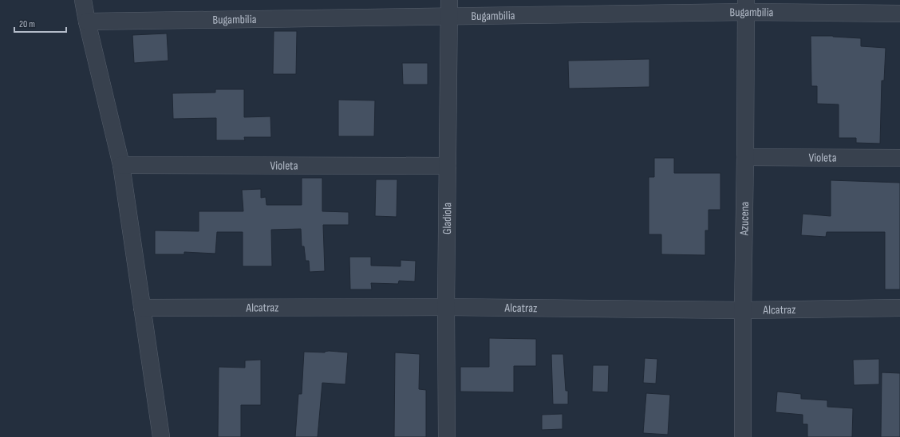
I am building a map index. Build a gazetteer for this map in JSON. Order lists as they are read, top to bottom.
{
  "streets": {
    "street": [
      "Bugambilia",
      "Violeta",
      "Gladiola",
      "Azucena",
      "Alcatraz"
    ]
  },
  "crossings": [
    ["Bugambilia", "Gladiola"],
    ["Bugambilia", "Azucena"],
    ["Violeta", "Gladiola"],
    ["Violeta", "Azucena"],
    ["Gladiola", "Alcatraz"],
    ["Azucena", "Alcatraz"]
  ],
  "scale_bar": "20 m"
}
